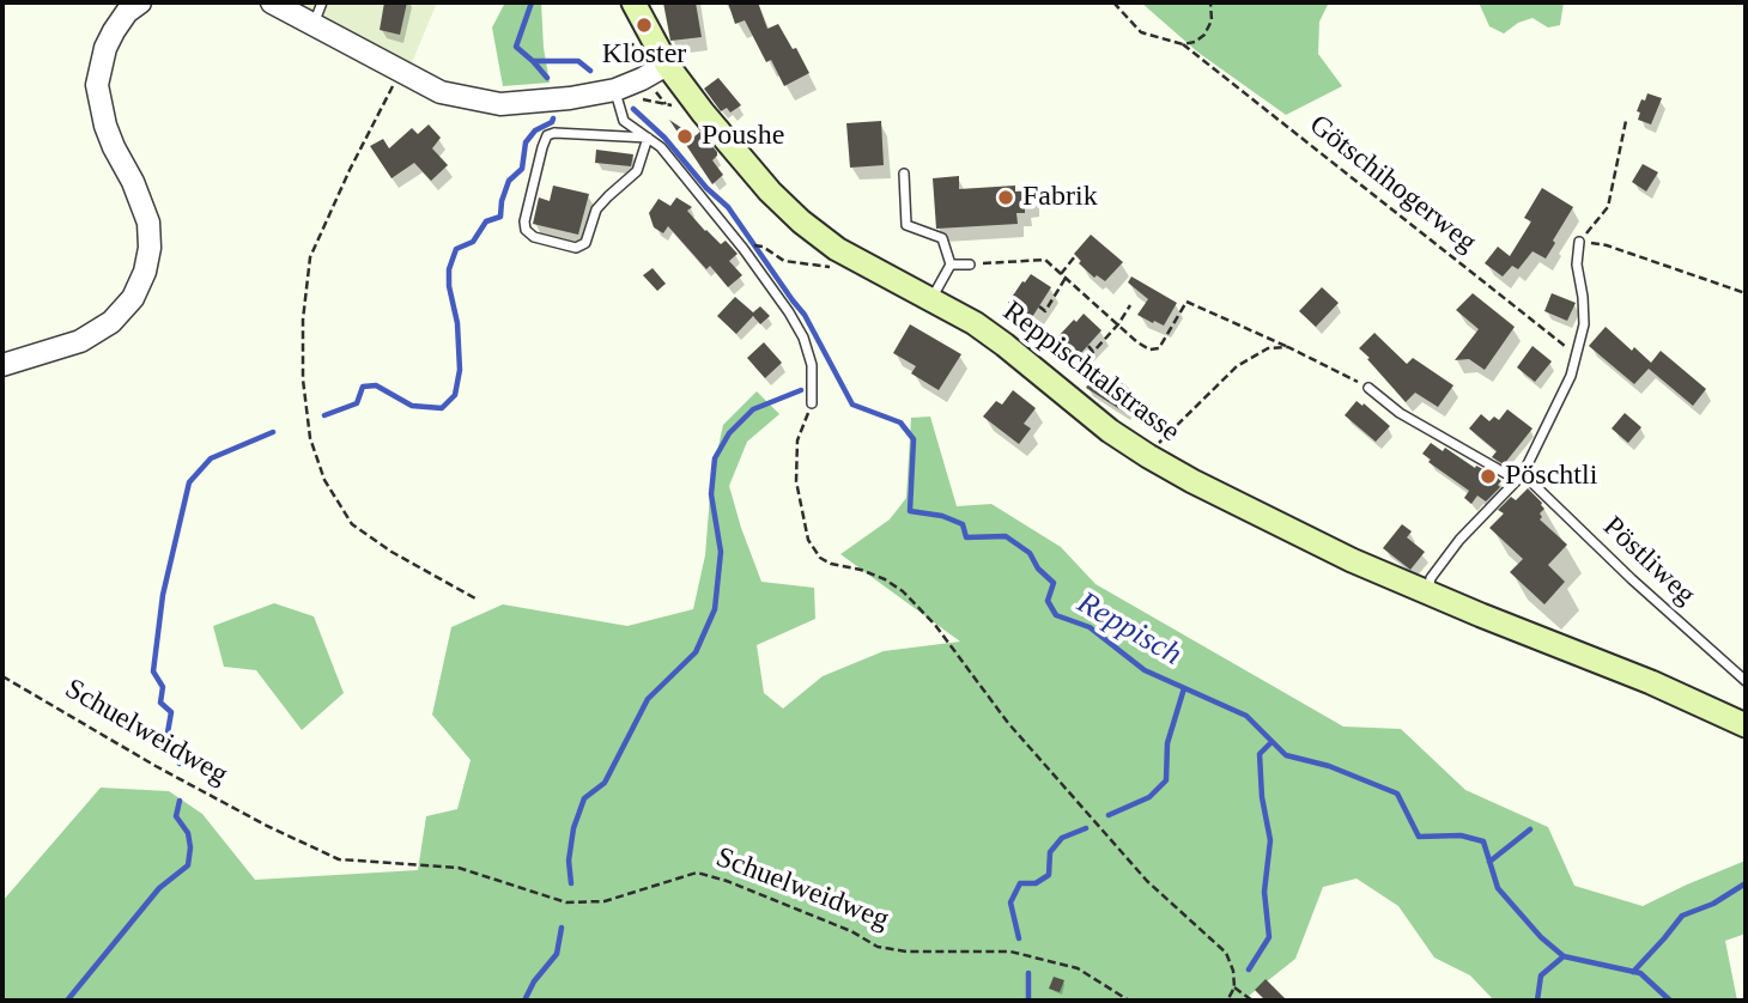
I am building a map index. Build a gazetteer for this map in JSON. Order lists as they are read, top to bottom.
{
  "streets": {
    "main road": ["Reppischtalstrasse"],
    "lane": ["Pöstliweg"],
    "path": ["Götschihogerweg", "Schuelweidweg"]
  },
  "water": ["Reppisch"],
  "places": [
    "Kloster",
    "Poushe",
    "Fabrik",
    "Pöschtli"
  ]
}
